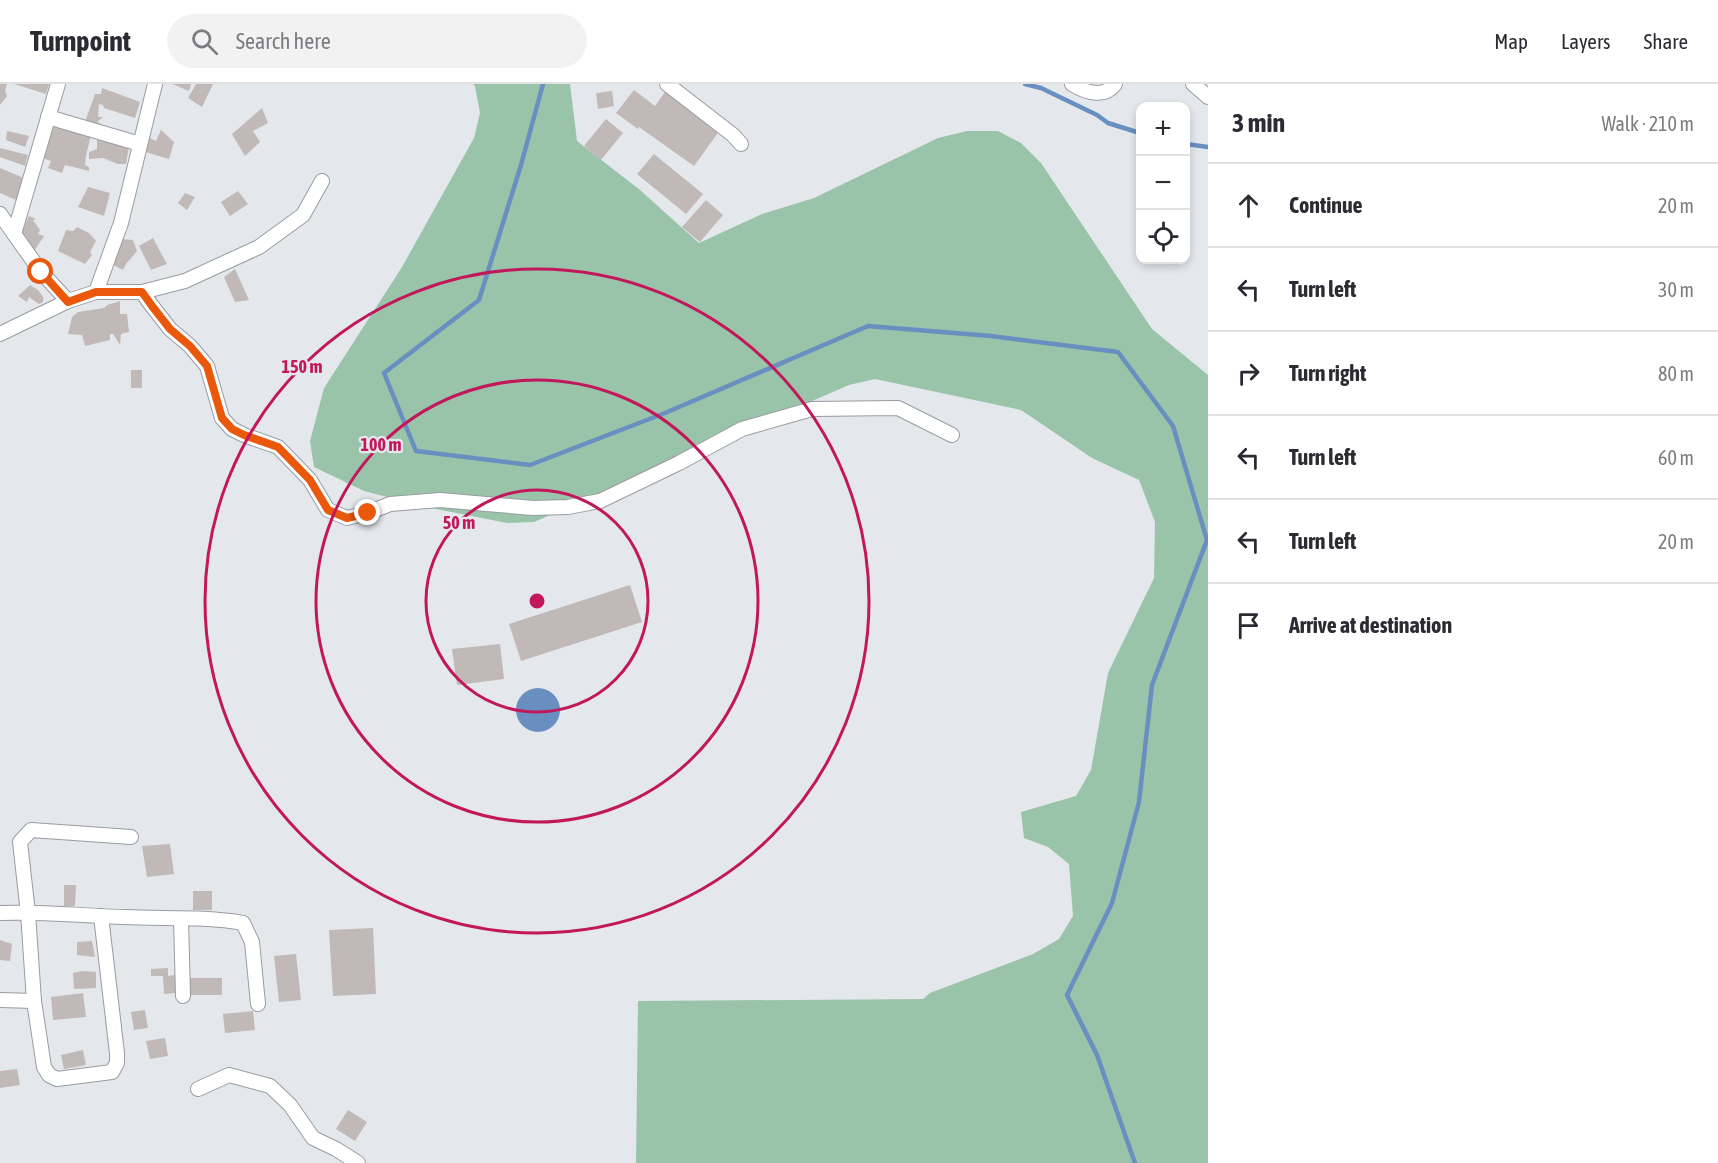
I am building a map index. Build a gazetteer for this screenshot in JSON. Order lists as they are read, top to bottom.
{
  "page": {
    "header": "Turnpoint",
    "search": "Search here",
    "nav": ["Map", "Layers", "Share"],
    "heading": ["3 min", "Walk · 210 m"],
    "map_buttons": ["+", "−"],
    "list": [
      ["Continue", "20 m"],
      ["Turn left", "30 m"],
      ["Turn right", "80 m"],
      ["Turn left", "60 m"],
      ["Turn left", "20 m"],
      "Arrive at destination"
    ]
  },
  "rings": ["150 m", "100 m", "50 m"]
}
